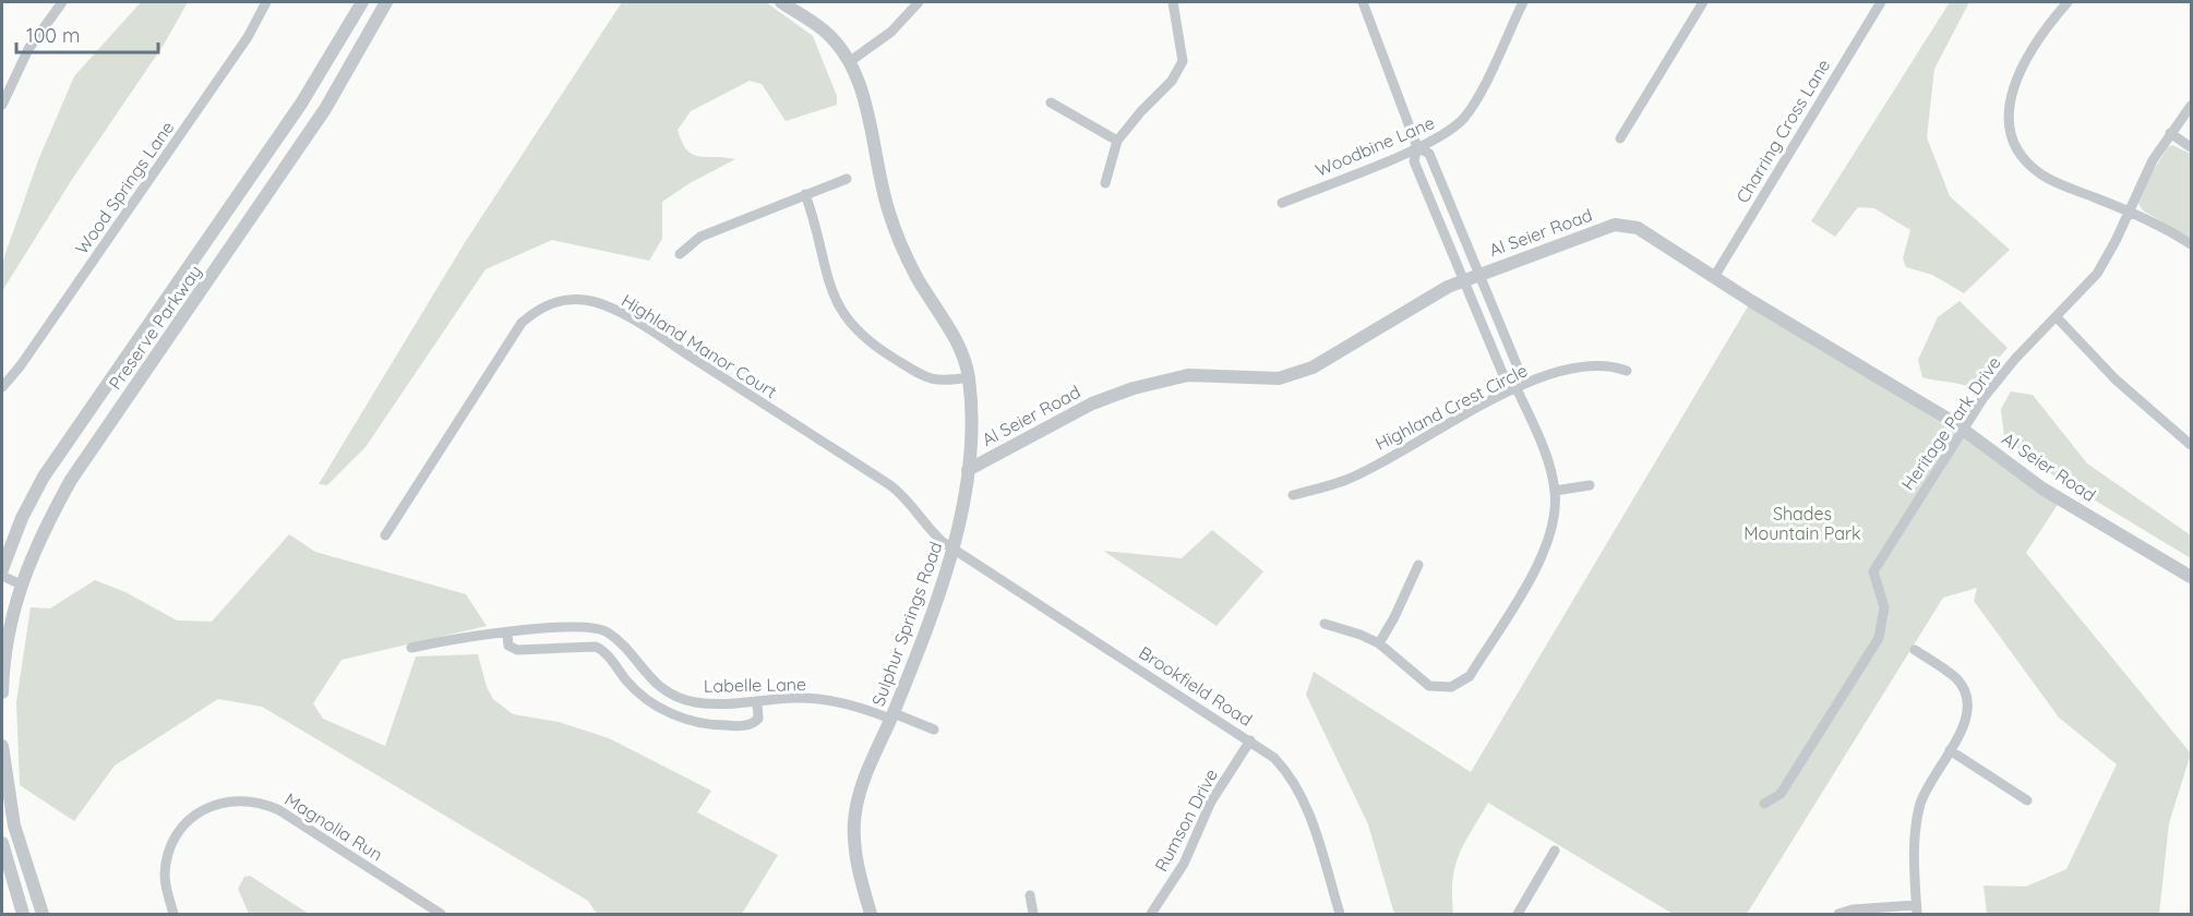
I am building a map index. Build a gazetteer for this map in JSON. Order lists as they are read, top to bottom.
{
  "streets": {
    "street": [
      "Charring Cross Lane",
      "Woodbine Lane",
      "Wood Springs Lane",
      "Al Seier Road",
      "Preserve Parkway",
      "Highland Manor Court",
      "Highland Crest Circle",
      "Heritage Park Drive",
      "Sulphur Springs Road",
      "Labelle Lane",
      "Brookfield Road",
      "Rumson Drive",
      "Magnolia Run"
    ]
  },
  "crossings": [
    ["Charring Cross Lane", "Al Seier Road"],
    ["Al Seier Road", "Heritage Park Drive"],
    ["Al Seier Road", "Sulphur Springs Road"],
    ["Highland Manor Court", "Sulphur Springs Road"],
    ["Highland Manor Court", "Brookfield Road"],
    ["Sulphur Springs Road", "Labelle Lane"],
    ["Sulphur Springs Road", "Brookfield Road"],
    ["Brookfield Road", "Rumson Drive"]
  ],
  "parks": ["Shades Mountain Park"],
  "scale_bar": "100 m"
}
